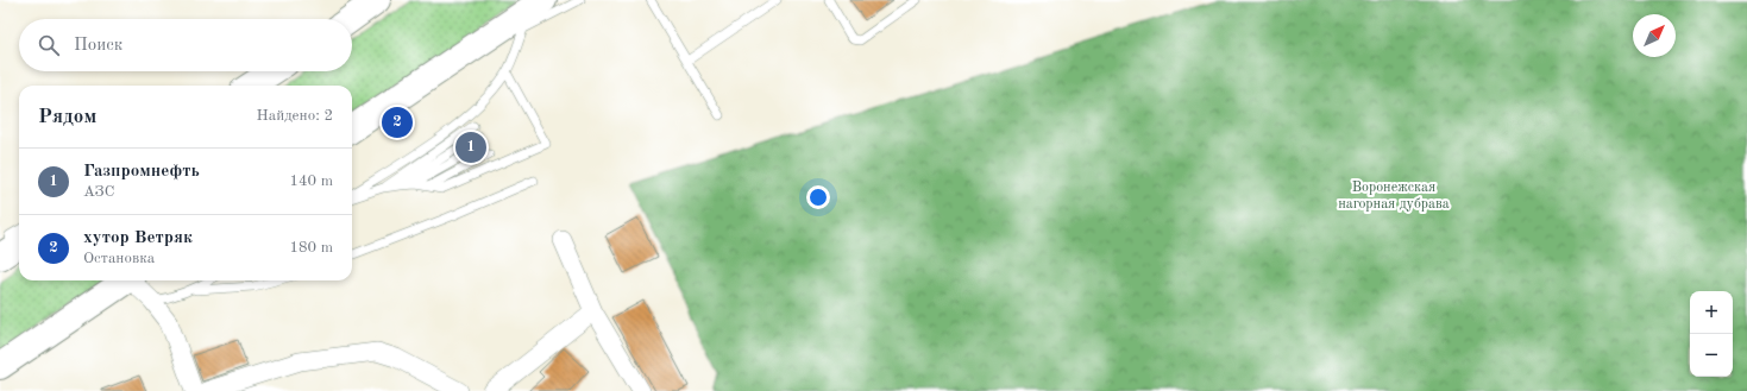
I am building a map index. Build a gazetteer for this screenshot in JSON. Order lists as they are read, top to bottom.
{
  "parks": ["Воронежская нагорная дубрава"],
  "north": "top right",
  "page": {
    "search": "Поиск",
    "heading": ["Рядом", "Найдено: 2"],
    "pins": ["2", "1"],
    "list": [
      {
        "mark": "1",
        "name": "Газпромнефть",
        "note": "АЗС",
        "value": "140 m"
      },
      {
        "mark": "2",
        "name": "хутор Ветряк",
        "note": "Остановка",
        "value": "180 m"
      }
    ],
    "map_buttons": ["+", "−"]
  }
}
